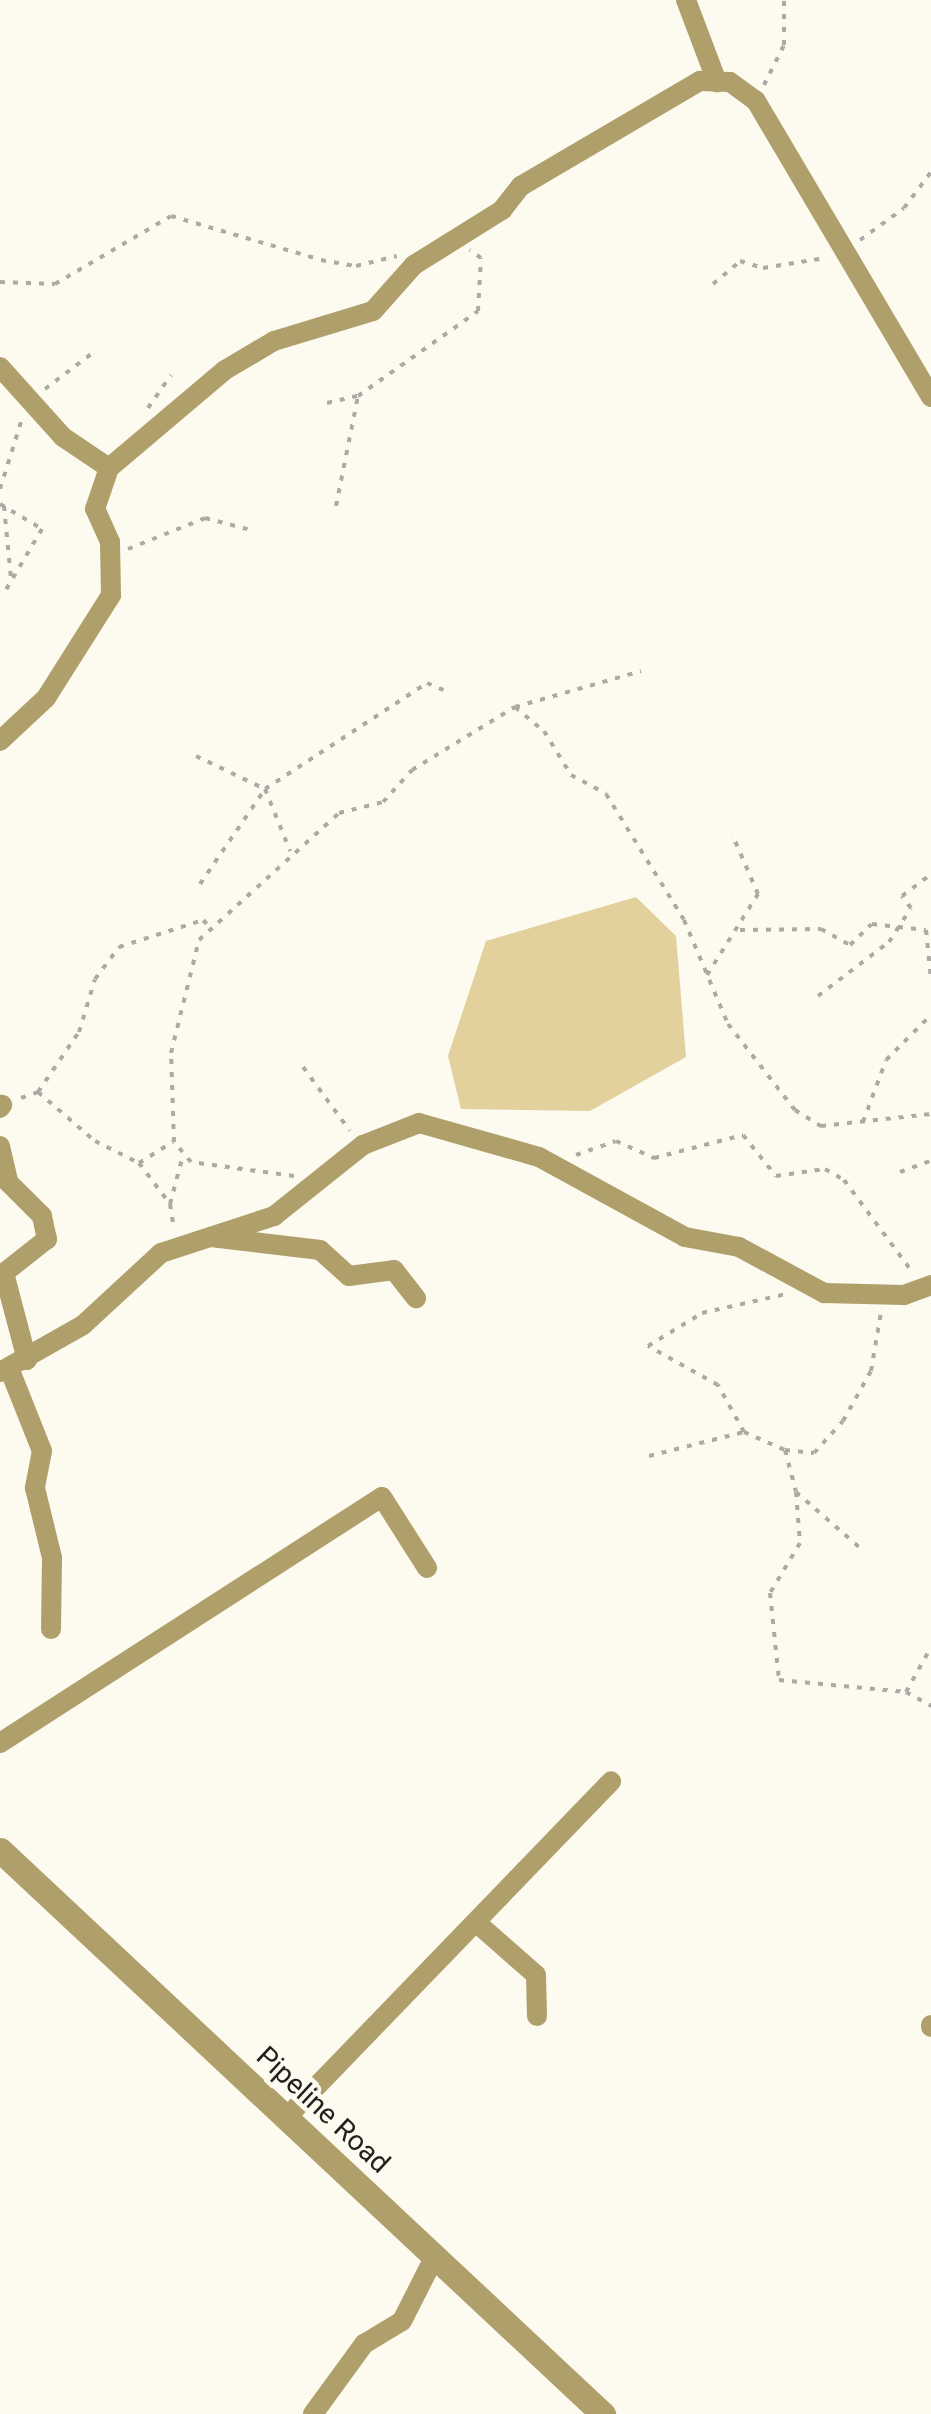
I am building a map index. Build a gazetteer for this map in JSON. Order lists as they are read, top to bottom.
{
  "streets": {
    "street": ["Pipeline Road"]
  }
}
